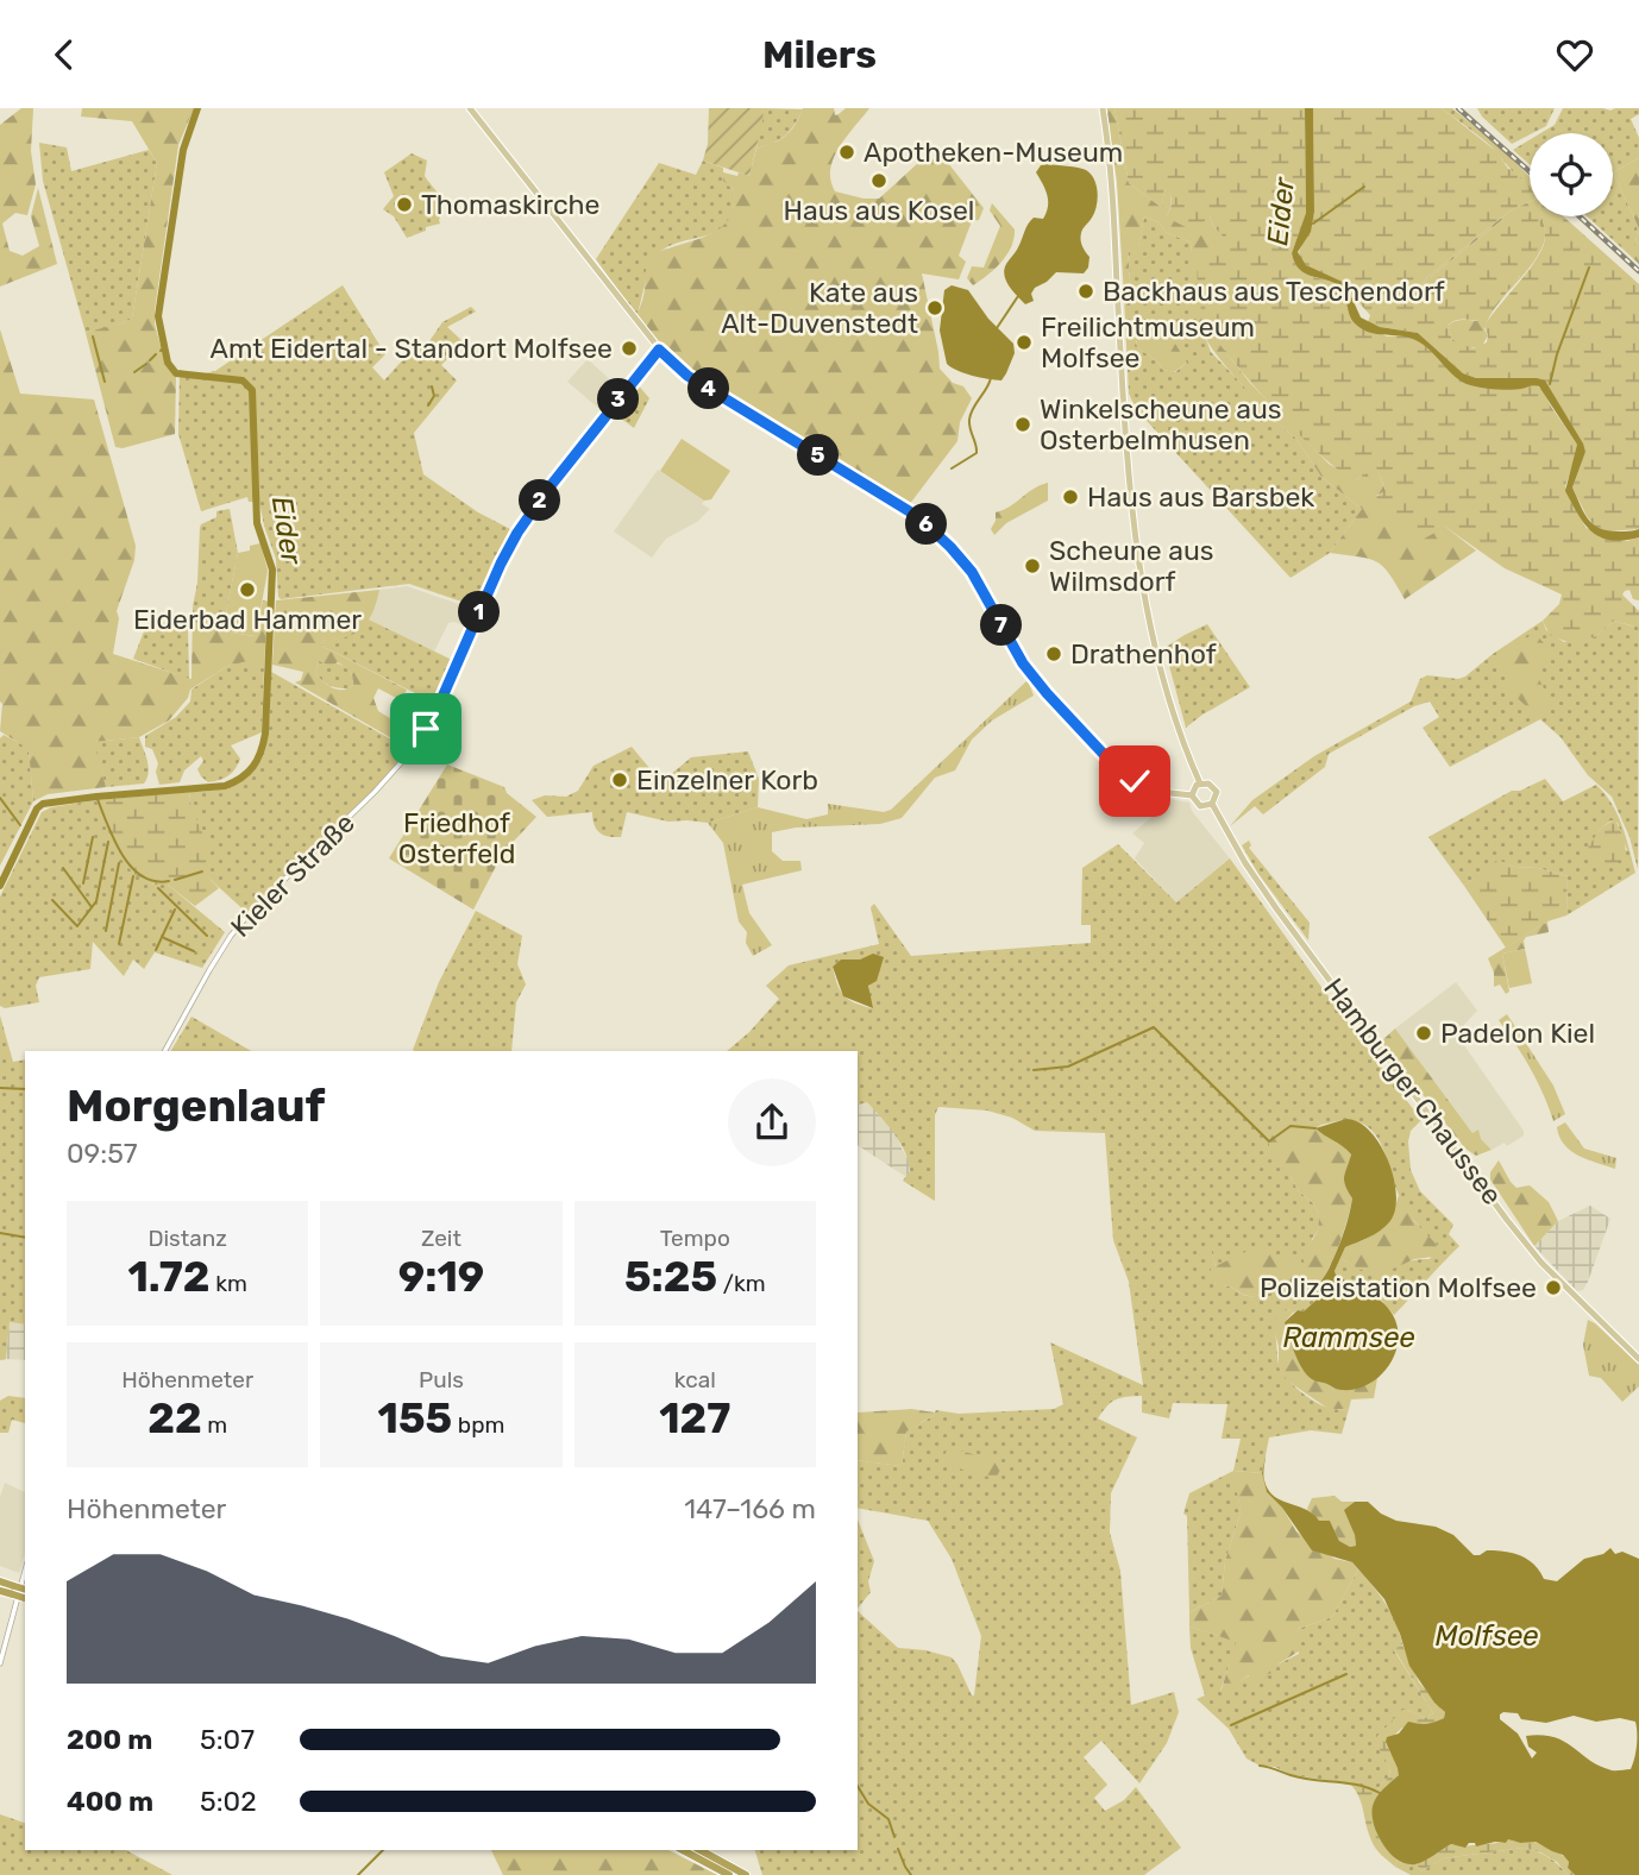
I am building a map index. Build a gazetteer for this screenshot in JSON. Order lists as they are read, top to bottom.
{
  "streets": {
    "main road": ["Hamburger Chaussee"],
    "street": ["Kieler Straße"]
  },
  "water": ["Eider", "Rammsee", "Molfsee"],
  "parks": ["Friedhof Osterfeld"],
  "places": [
    "Apotheken-Museum",
    "Haus aus Kosel",
    "Thomaskirche",
    "Backhaus aus Teschendorf",
    "Kate aus Alt-Duvenstedt",
    "Freilichtmuseum Molfsee",
    "Amt Eidertal - Standort Molfsee",
    "Winkelscheune aus Osterbelmhusen",
    "Haus aus Barsbek",
    "Scheune aus Wilmsdorf",
    "Eiderbad Hammer",
    "Drathenhof",
    "Einzelner Korb",
    "Padelon Kiel",
    "Polizeistation Molfsee"
  ],
  "page": {
    "header": "Milers",
    "pins": [
      "4",
      "3",
      "5",
      "2",
      "6",
      "1",
      "7"
    ],
    "heading": ["Morgenlauf", "09:57"],
    "stats": [
      ["Distanz", "1.72 km"],
      ["Zeit", "9:19"],
      ["Tempo", "5:25 /km"],
      ["Höhenmeter", "22 m"],
      ["Puls", "155 bpm"],
      ["kcal", "127"]
    ],
    "chart": ["Höhenmeter", "147–166 m"],
    "list": [
      {
        "name": "200 m",
        "note": "5:07"
      },
      {
        "name": "400 m",
        "note": "5:02"
      }
    ]
  }
}
